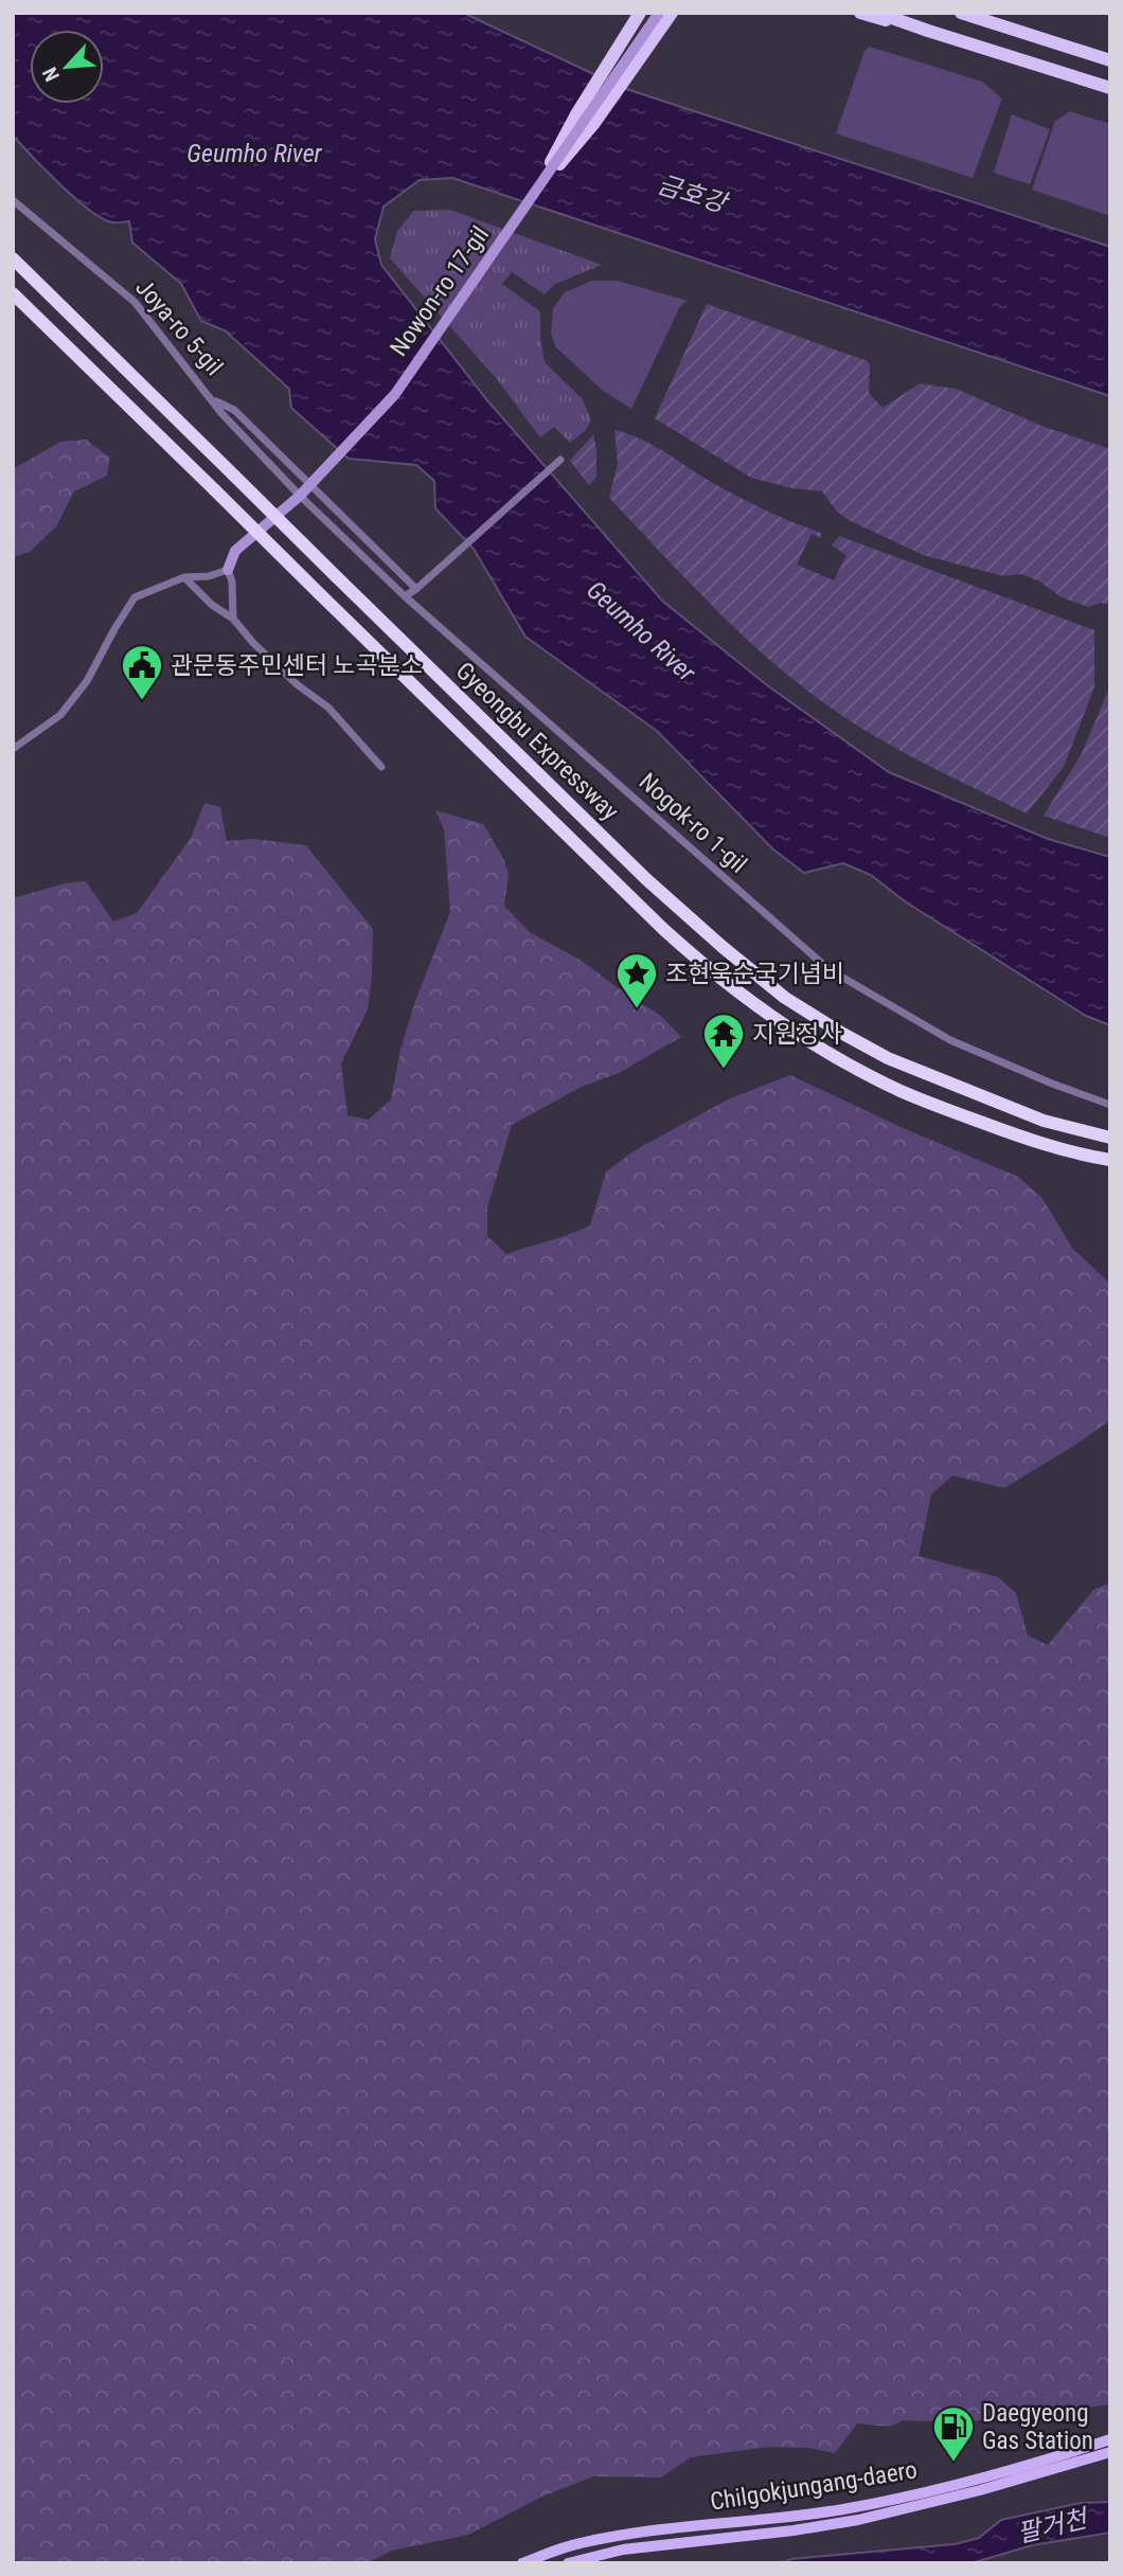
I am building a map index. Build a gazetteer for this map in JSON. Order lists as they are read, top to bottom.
{
  "streets": {
    "highway": ["Gyeongbu Expressway"],
    "main road": ["Nowon-ro 17-gil", "Chilgokjungang-daero"],
    "street": ["Joya-ro 5-gil", "Nogok-ro 1-gil"]
  },
  "crossings": [
    ["Nowon-ro 17-gil", "Joya-ro 5-gil"],
    ["Nowon-ro 17-gil", "Nogok-ro 1-gil"],
    ["Joya-ro 5-gil", "Nogok-ro 1-gil"]
  ],
  "water": ["Geumho River", "금호강", "팔거천"],
  "places": {
    "public building": ["관문동주민센터 노곡분소"],
    "place": ["조현욱순국기념비"],
    "temple": ["지원정사"],
    "fuel station": ["Daegyeong Gas Station"]
  },
  "north": "bottom left"
}
